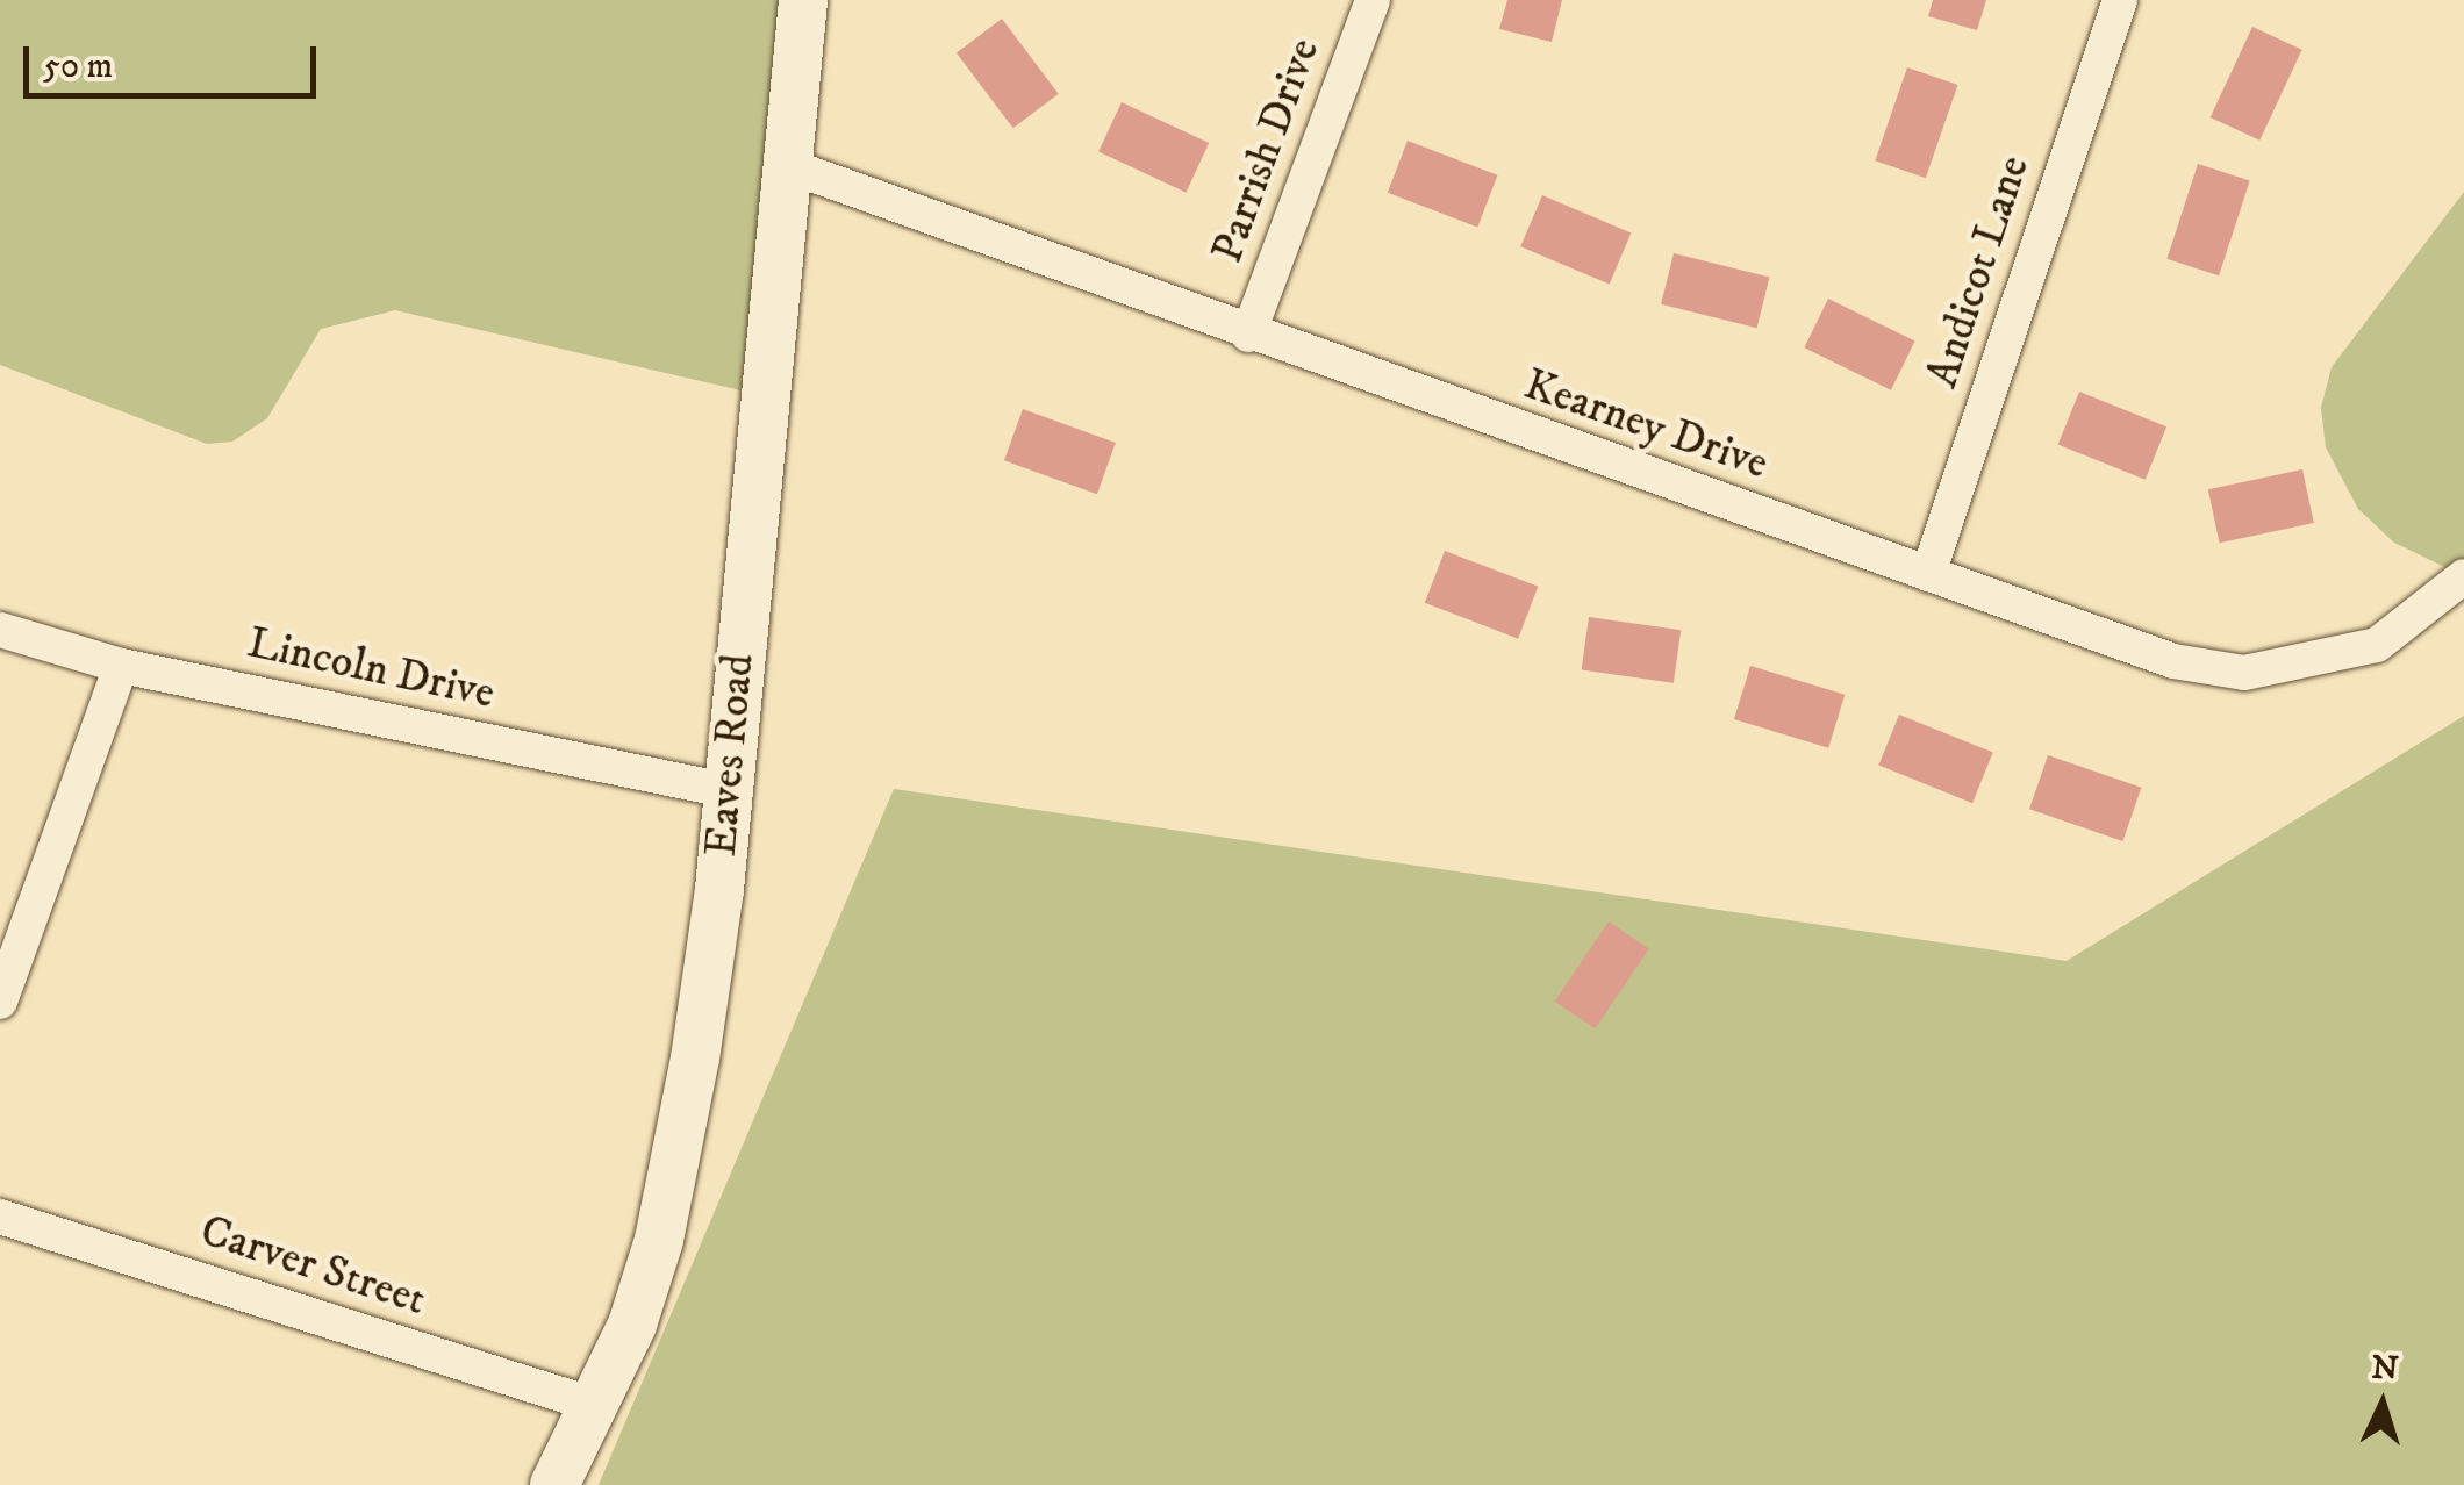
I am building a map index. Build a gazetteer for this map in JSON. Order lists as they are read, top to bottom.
{
  "streets": {
    "street": [
      "Parrish Drive",
      "Andicot Lane",
      "Kearney Drive",
      "Lincoln Drive",
      "Eaves Road",
      "Carver Street"
    ]
  },
  "crossings": [
    ["Parrish Drive", "Kearney Drive"],
    ["Andicot Lane", "Kearney Drive"],
    ["Kearney Drive", "Eaves Road"],
    ["Lincoln Drive", "Eaves Road"],
    ["Eaves Road", "Carver Street"]
  ],
  "scale_bar": "50 m",
  "north": "top"
}
